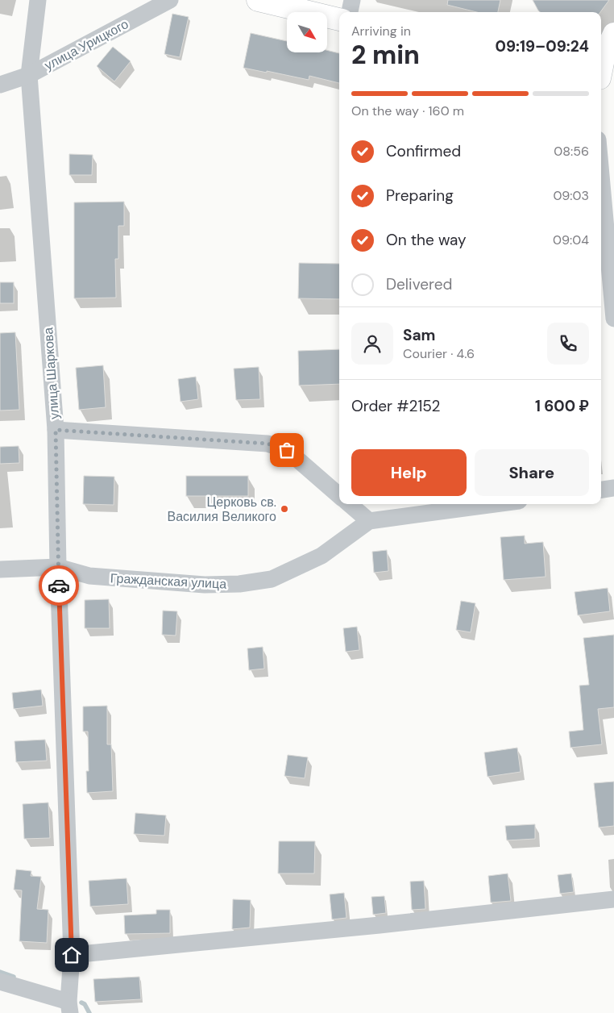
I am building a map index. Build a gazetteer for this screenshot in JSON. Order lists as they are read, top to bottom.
{
  "streets": {
    "street": ["улица Урицкого", "улица Шаркова", "Гражданская улица"]
  },
  "crossings": [
    ["улица Урицкого", "улица Шаркова"],
    ["улица Шаркова", "Гражданская улица"]
  ],
  "places": ["Церковь св. Василия Великого"],
  "north": "bottom right",
  "page": {
    "heading": ["2 min", "Arriving in", "09:19–09:24"],
    "panel": [
      "Sam",
      "Courier · 4.6",
      "Order #2152",
      "1 600 ₽"
    ],
    "bar": "On the way · 160 m",
    "list": [
      ["Confirmed", "08:56"],
      ["Preparing", "09:03"],
      ["On the way", "09:04"],
      "Delivered"
    ],
    "buttons": ["Help", "Share"]
  }
}
